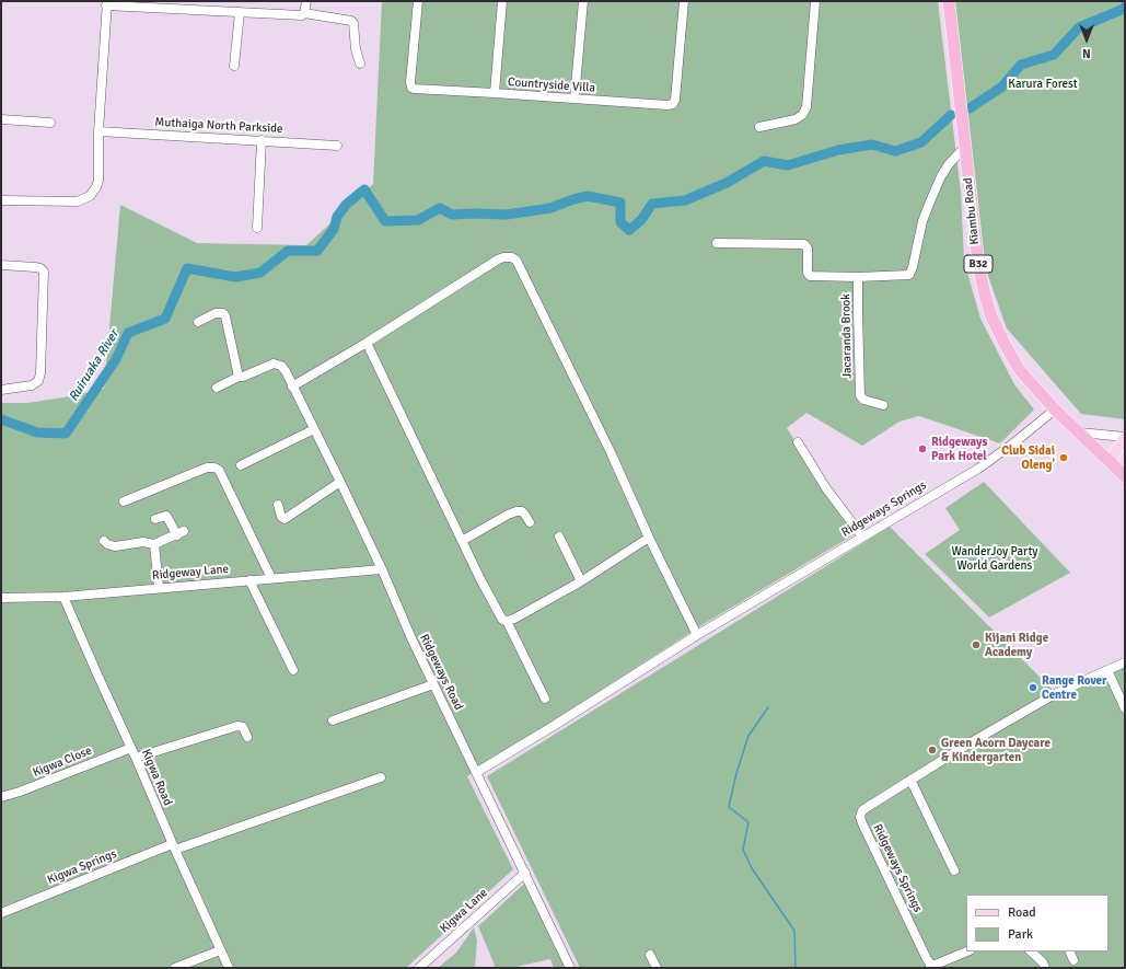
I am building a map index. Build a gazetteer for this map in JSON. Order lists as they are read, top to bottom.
{
  "streets": {
    "highway": ["Kiambu Road", "B32"],
    "street": [
      "Countryside Villa",
      "Muthaiga North Parkside",
      "Jacaranda Brook",
      "Ridgeways Springs",
      "Ridgeway Lane",
      "Ridgeways Road",
      "Kigwa Close",
      "Kigwa Road",
      "Kigwa Springs",
      "Kigwa Lane"
    ]
  },
  "crossings": [
    ["Kiambu Road", "Jacaranda Brook"],
    ["Kiambu Road", "Ridgeways Springs"],
    ["Ridgeways Springs", "Ridgeways Road"],
    ["Ridgeway Lane", "Ridgeways Road"],
    ["Ridgeway Lane", "Kigwa Road"],
    ["Ridgeways Road", "Kigwa Lane"],
    ["Kigwa Close", "Kigwa Road"],
    ["Kigwa Road", "Kigwa Springs"]
  ],
  "water": ["Ruiruaka River"],
  "parks": ["Karura Forest", "WanderJoy Party World Gardens"],
  "places": [
    "Ridgeways Park Hotel",
    "Club Sidai Oleng'",
    "Kijani Ridge Academy",
    "Range Rover Centre",
    "Green Acorn Daycare & Kindergarten"
  ],
  "legend": ["Road", "Park"],
  "north": "bottom"
}
